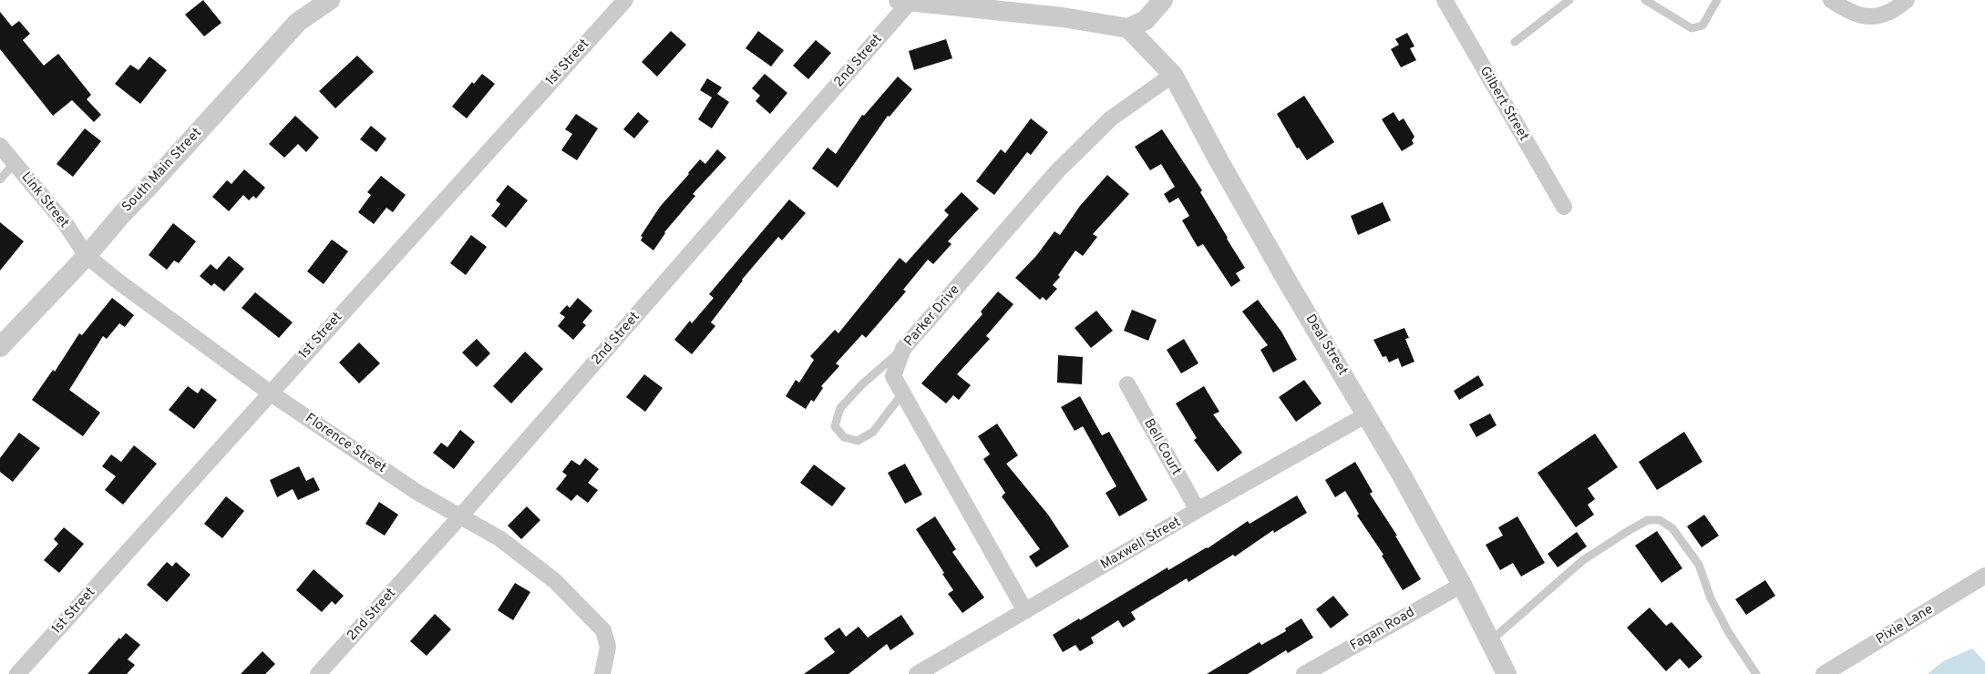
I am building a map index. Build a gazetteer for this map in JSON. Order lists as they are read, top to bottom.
{
  "streets": {
    "street": [
      "2nd Street",
      "1st Street",
      "Gilbert Street",
      "South Main Street",
      "Link Street",
      "Parker Drive",
      "Deal Street",
      "Florence Street",
      "Bell Court",
      "Maxwell Street",
      "Pixie Lane",
      "Fagan Road"
    ]
  },
  "crossings": [
    ["2nd Street", "Florence Street"],
    ["1st Street", "Florence Street"],
    ["South Main Street", "Link Street"],
    ["South Main Street", "Florence Street"],
    ["Link Street", "Florence Street"],
    ["Parker Drive", "Deal Street"],
    ["Parker Drive", "Maxwell Street"],
    ["Deal Street", "Maxwell Street"],
    ["Deal Street", "Fagan Road"],
    ["Bell Court", "Maxwell Street"]
  ]
}
